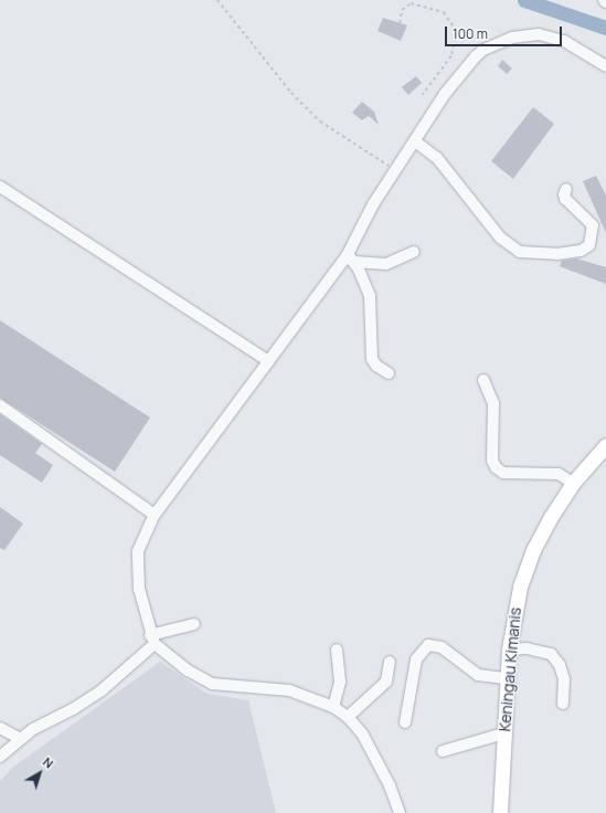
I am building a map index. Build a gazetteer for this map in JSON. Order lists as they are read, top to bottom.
{
  "streets": {
    "main road": ["Keningau Kimanis"]
  },
  "scale_bar": "100 m",
  "north": "top right"
}
